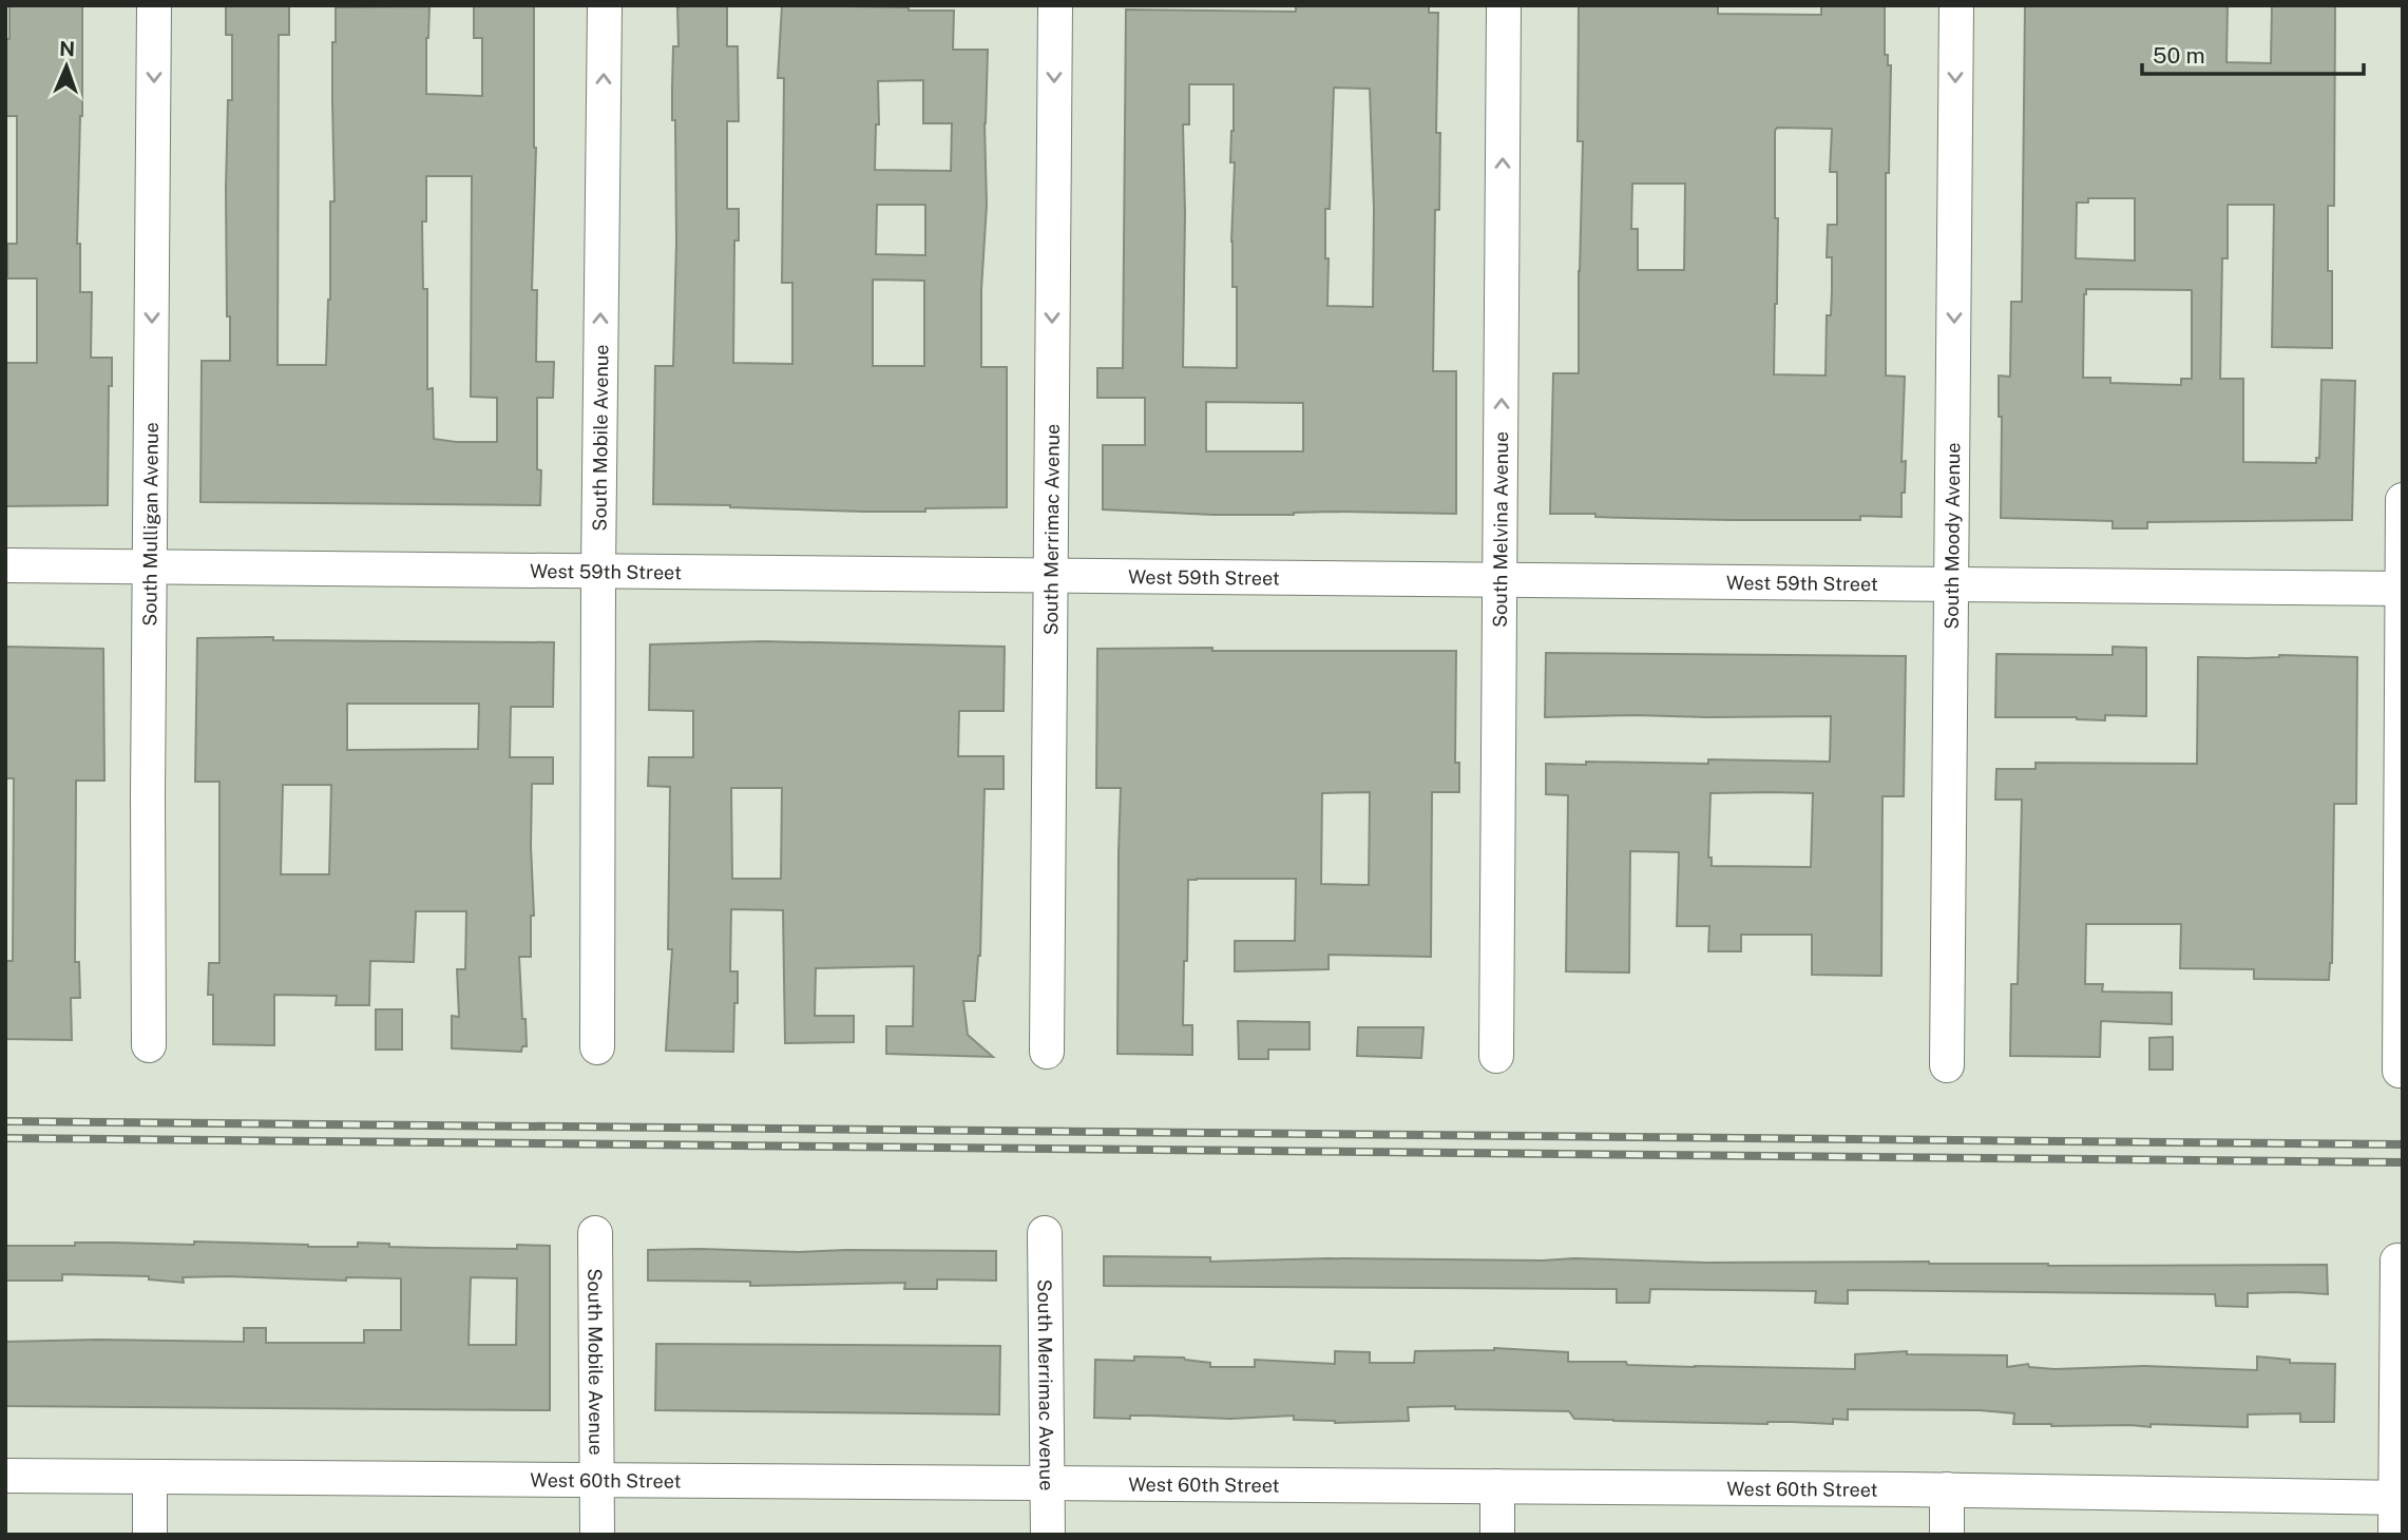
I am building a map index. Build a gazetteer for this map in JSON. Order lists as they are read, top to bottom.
{
  "streets": {
    "street": [
      "South Mobile Avenue",
      "South Mulligan Avenue",
      "South Merrimac Avenue",
      "South Melvina Avenue",
      "South Moody Avenue",
      "West 59th Street",
      "West 60th Street"
    ]
  },
  "crossings": [
    ["South Mobile Avenue", "West 59th Street"],
    ["South Mobile Avenue", "West 60th Street"],
    ["South Mulligan Avenue", "West 59th Street"],
    ["South Merrimac Avenue", "West 59th Street"],
    ["South Merrimac Avenue", "West 60th Street"],
    ["South Melvina Avenue", "West 59th Street"],
    ["South Moody Avenue", "West 59th Street"]
  ],
  "one_way": [
    "South Mobile Avenue",
    "South Mulligan Avenue",
    "South Merrimac Avenue",
    "South Melvina Avenue",
    "South Moody Avenue"
  ],
  "scale_bar": "50 m",
  "north": "top"
}
